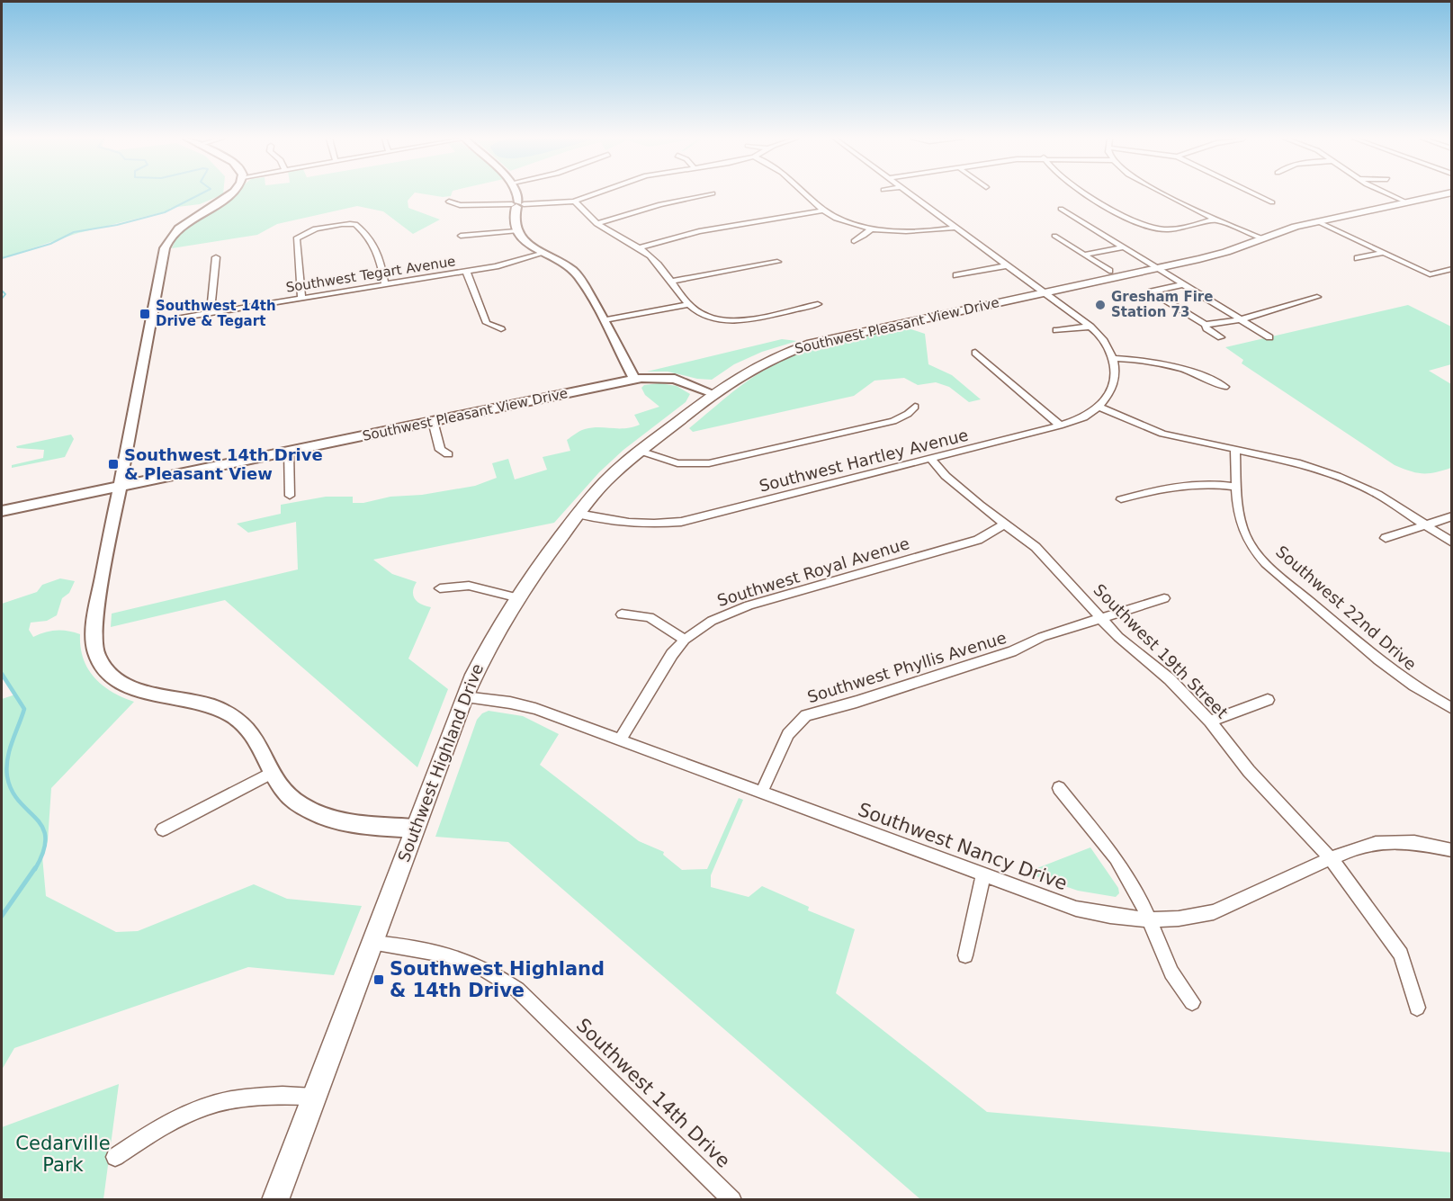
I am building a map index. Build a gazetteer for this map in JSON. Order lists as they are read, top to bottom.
{
  "streets": {
    "main road": ["Southwest Pleasant View Drive", "Southwest Highland Drive"],
    "street": [
      "Southwest Tegart Avenue",
      "Southwest Hartley Avenue",
      "Southwest Royal Avenue",
      "Southwest 22nd Drive",
      "Southwest 19th Street",
      "Southwest Phyllis Avenue",
      "Southwest Nancy Drive",
      "Southwest 14th Drive"
    ]
  },
  "crossings": [
    ["Southwest Pleasant View Drive", "Southwest Highland Drive"],
    ["Southwest Hartley Avenue", "Southwest 19th Street"],
    ["Southwest Hartley Avenue", "Southwest Highland Drive"],
    ["Southwest Royal Avenue", "Southwest 19th Street"],
    ["Southwest Royal Avenue", "Southwest Nancy Drive"],
    ["Southwest 19th Street", "Southwest Phyllis Avenue"],
    ["Southwest 19th Street", "Southwest Nancy Drive"],
    ["Southwest Phyllis Avenue", "Southwest Nancy Drive"],
    ["Southwest Highland Drive", "Southwest Nancy Drive"],
    ["Southwest Highland Drive", "Southwest 14th Drive"]
  ],
  "parks": ["Cedarville Park"],
  "places": {
    "other": ["Gresham Fire Station 73"],
    "transit": ["Southwest 14th Drive & Tegart", "Southwest 14th Drive & Pleasant View", "Southwest Highland & 14th Drive"]
  }
}
